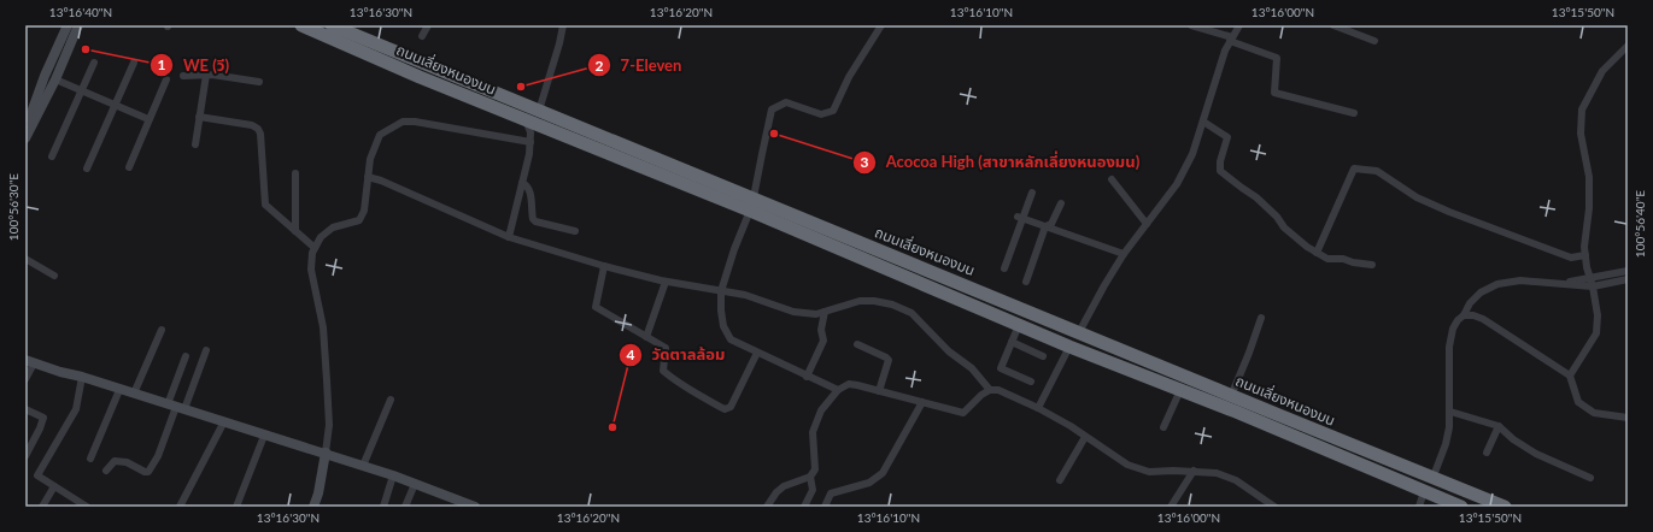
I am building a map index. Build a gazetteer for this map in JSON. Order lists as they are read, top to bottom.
{
  "streets": {
    "highway": ["ถนนเลี่ยงหนองมน"]
  },
  "places": [
    "WE (วี)",
    "7-Eleven",
    "Acocoa High (สาขาหลักเลี่ยงหนองมน)",
    "วัดตาลล้อม"
  ],
  "coordinates": [
    "13°16'40\"N",
    "13°16'30\"N",
    "13°16'20\"N",
    "13°16'10\"N",
    "13°16'00\"N",
    "13°15'50\"N",
    "100°56'30\"E",
    "100°56'40\"E"
  ]
}
